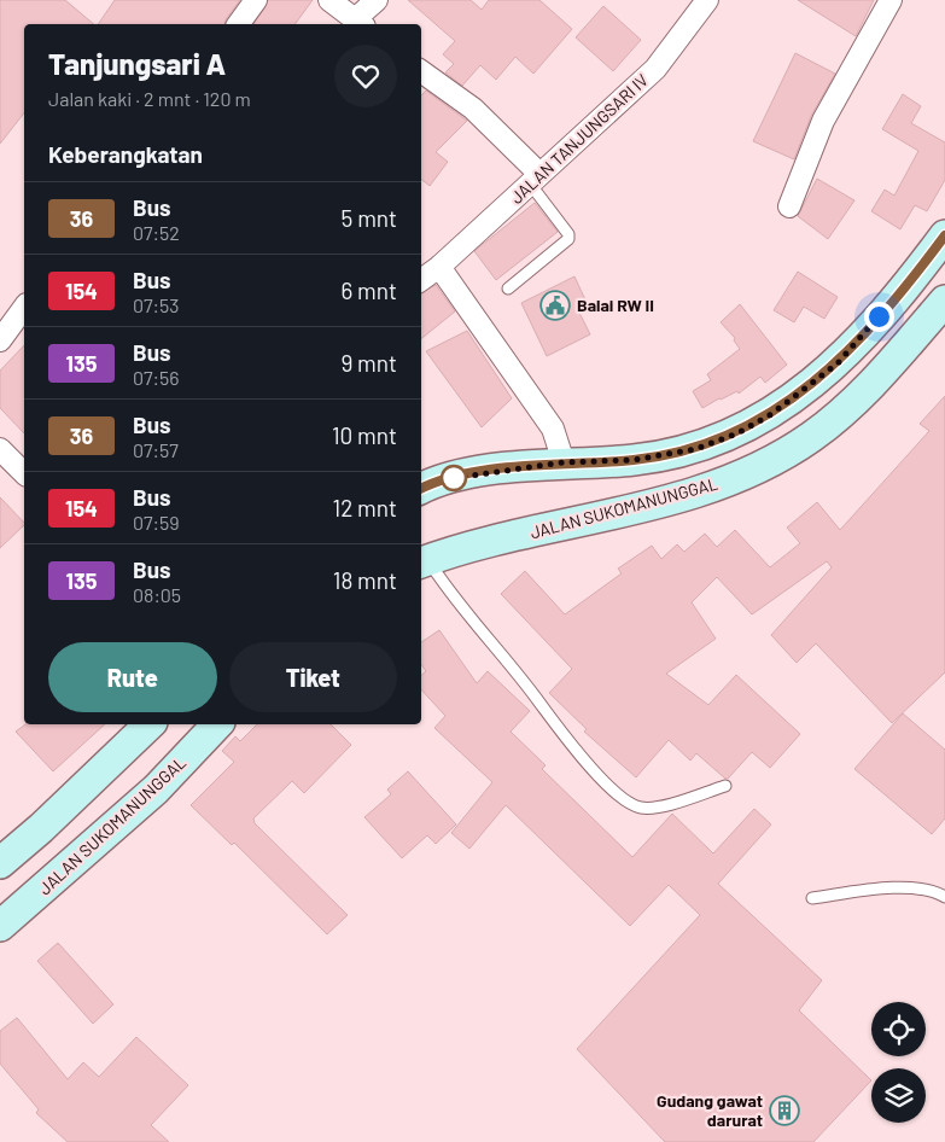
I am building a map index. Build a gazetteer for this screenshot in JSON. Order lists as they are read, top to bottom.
{
  "streets": {
    "main road": ["JALAN SUKOMANUNGGAL"],
    "street": ["JALAN TANJUNGSARI IV"]
  },
  "places": {
    "public building": ["Balai RW II"],
    "building": ["Gudang gawat darurat"]
  },
  "lines": ["bus line 36"],
  "page": {
    "heading": [
      ["Tanjungsari A", "Jalan kaki · 2 mnt · 120 m"],
      "Keberangkatan"
    ],
    "list": [
      {
        "mark": "36",
        "name": "Bus",
        "note": "07:52",
        "value": "5 mnt"
      },
      {
        "mark": "154",
        "name": "Bus",
        "note": "07:53",
        "value": "6 mnt"
      },
      {
        "mark": "135",
        "name": "Bus",
        "note": "07:56",
        "value": "9 mnt"
      },
      {
        "mark": "36",
        "name": "Bus",
        "note": "07:57",
        "value": "10 mnt"
      },
      {
        "mark": "154",
        "name": "Bus",
        "note": "07:59",
        "value": "12 mnt"
      },
      {
        "mark": "135",
        "name": "Bus",
        "note": "08:05",
        "value": "18 mnt"
      }
    ],
    "buttons": ["Rute", "Tiket"]
  }
}
